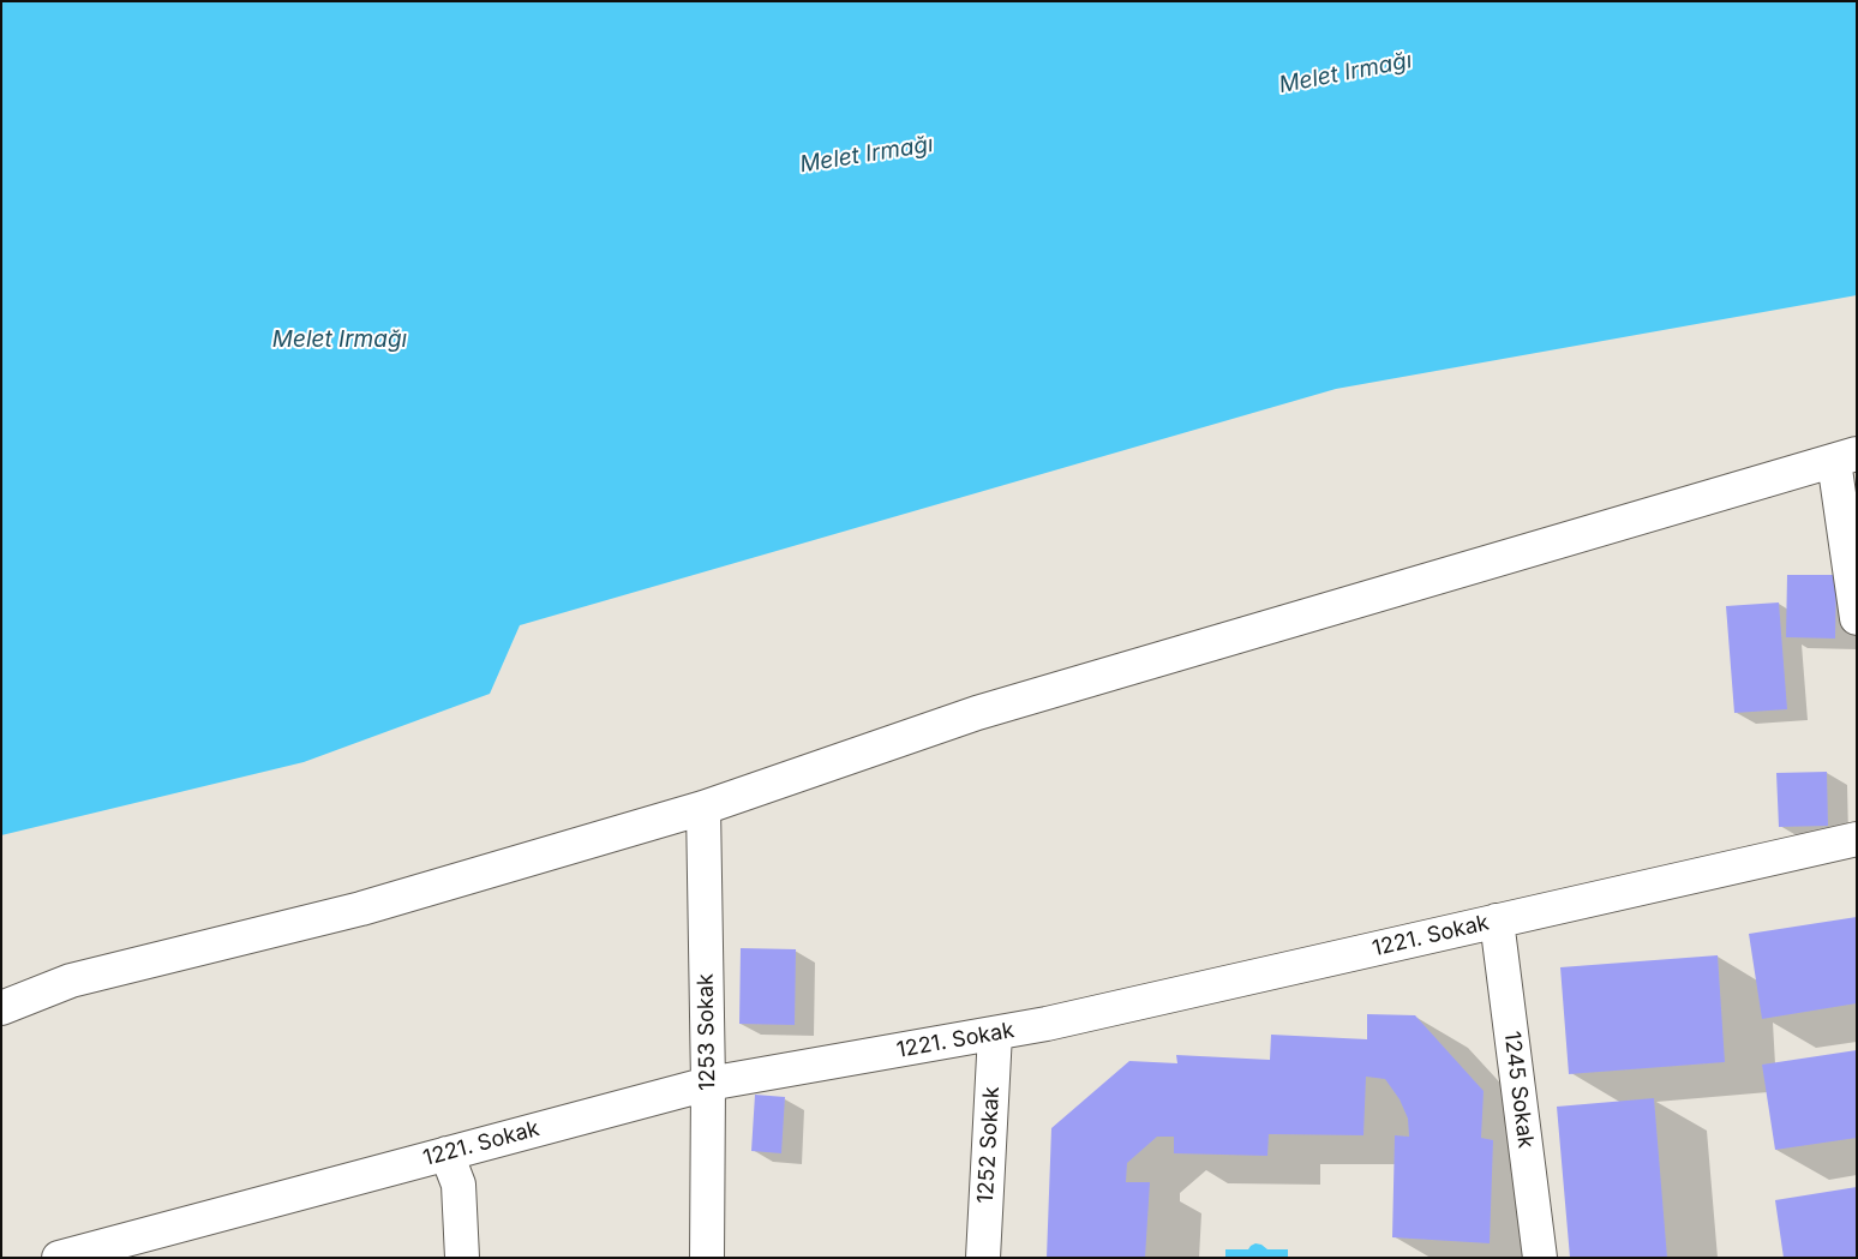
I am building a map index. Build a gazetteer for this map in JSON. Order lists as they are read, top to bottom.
{
  "streets": {
    "street": [
      "1221. Sokak",
      "1253 Sokak",
      "1245 Sokak",
      "1252 Sokak"
    ]
  },
  "crossings": [
    ["1221. Sokak", "1253 Sokak"],
    ["1221. Sokak", "1245 Sokak"],
    ["1221. Sokak", "1252 Sokak"]
  ],
  "water": ["Melet Irmağı"]
}
